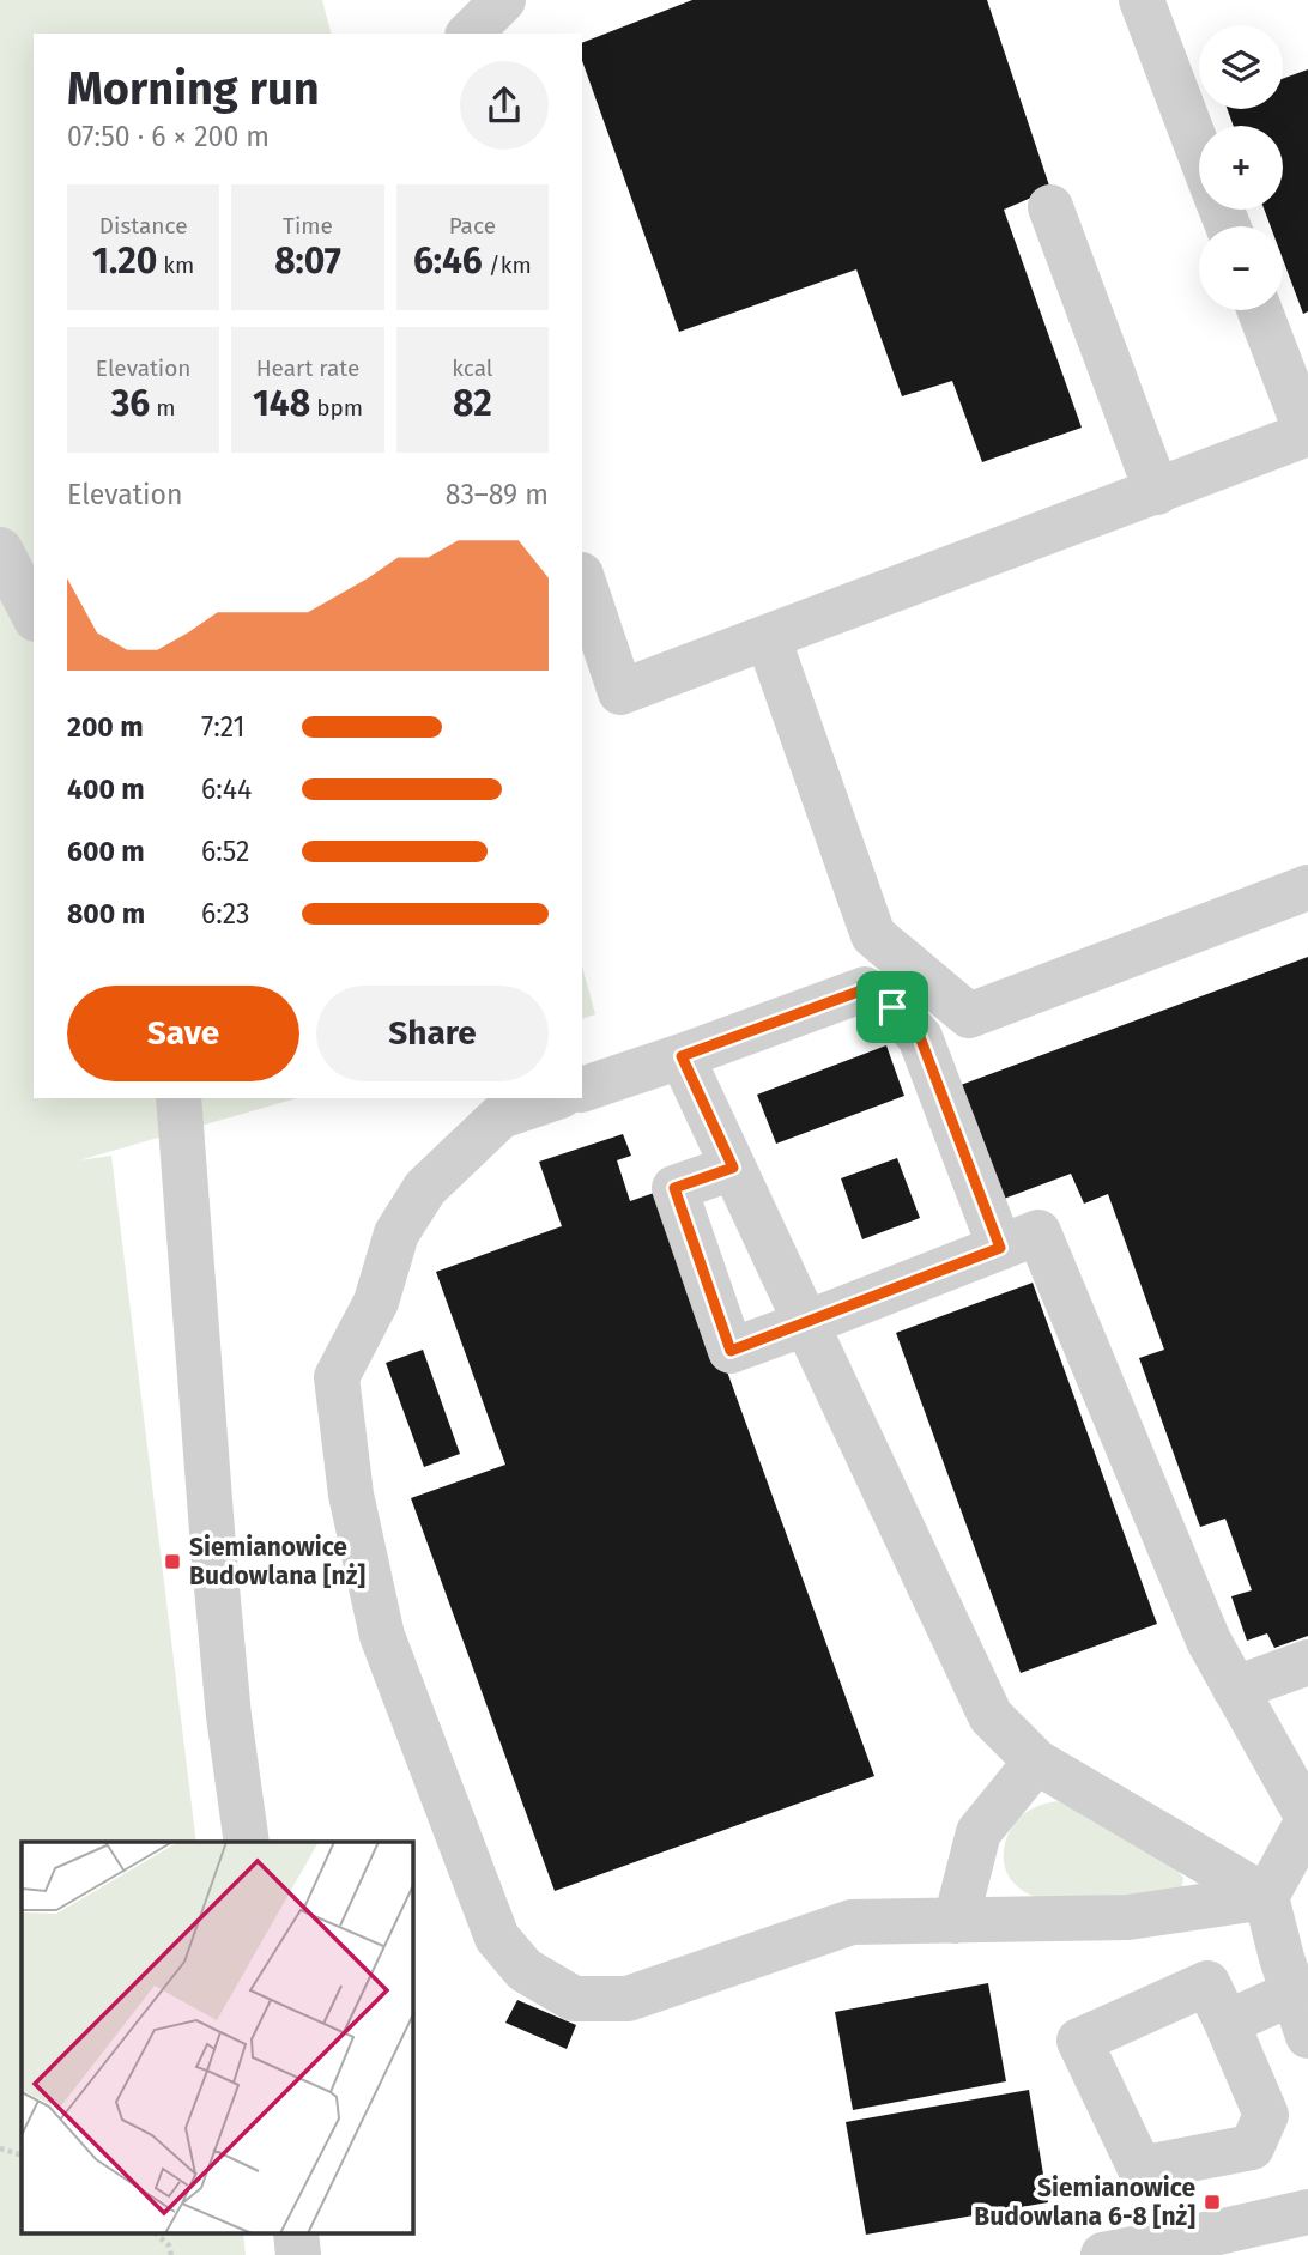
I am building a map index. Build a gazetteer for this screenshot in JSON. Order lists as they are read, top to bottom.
{
  "places": {
    "transit": ["Siemianowice Budowlana [nż]", "Siemianowice Budowlana 6-8 [nż]"]
  },
  "page": {
    "map_buttons": ["+", "−"],
    "heading": ["Morning run", "07:50 · 6 × 200 m"],
    "stats": [
      ["Distance", "1.20 km"],
      ["Time", "8:07"],
      ["Pace", "6:46 /km"],
      ["Elevation", "36 m"],
      ["Heart rate", "148 bpm"],
      ["kcal", "82"]
    ],
    "chart": ["Elevation", "83–89 m"],
    "list": [
      {
        "name": "200 m",
        "note": "7:21"
      },
      {
        "name": "400 m",
        "note": "6:44"
      },
      {
        "name": "600 m",
        "note": "6:52"
      },
      {
        "name": "800 m",
        "note": "6:23"
      }
    ],
    "buttons": ["Save", "Share"]
  }
}
